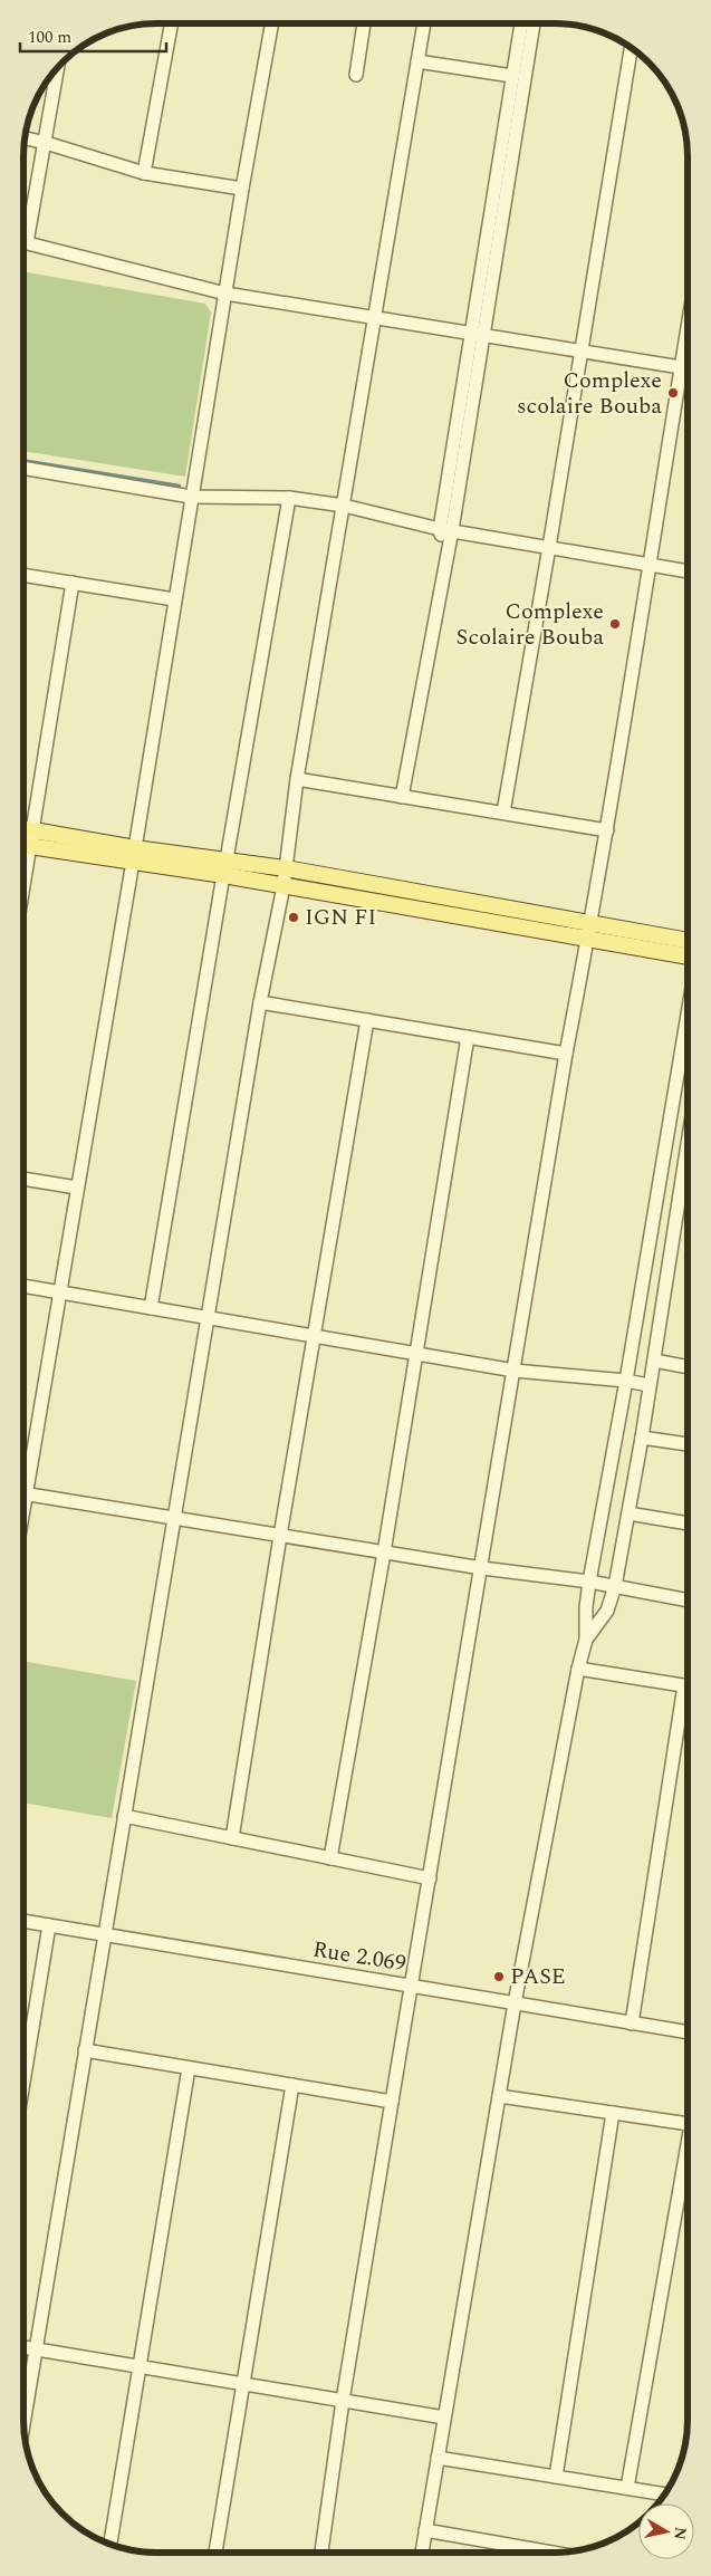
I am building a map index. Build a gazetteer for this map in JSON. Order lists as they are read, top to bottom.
{
  "streets": {
    "street": ["Rue 2.069"]
  },
  "places": [
    "Complexe scolaire Bouba",
    "Complexe Scolaire Bouba",
    "IGN FI",
    "PASE"
  ],
  "scale_bar": "100 m",
  "north": "right"
}
